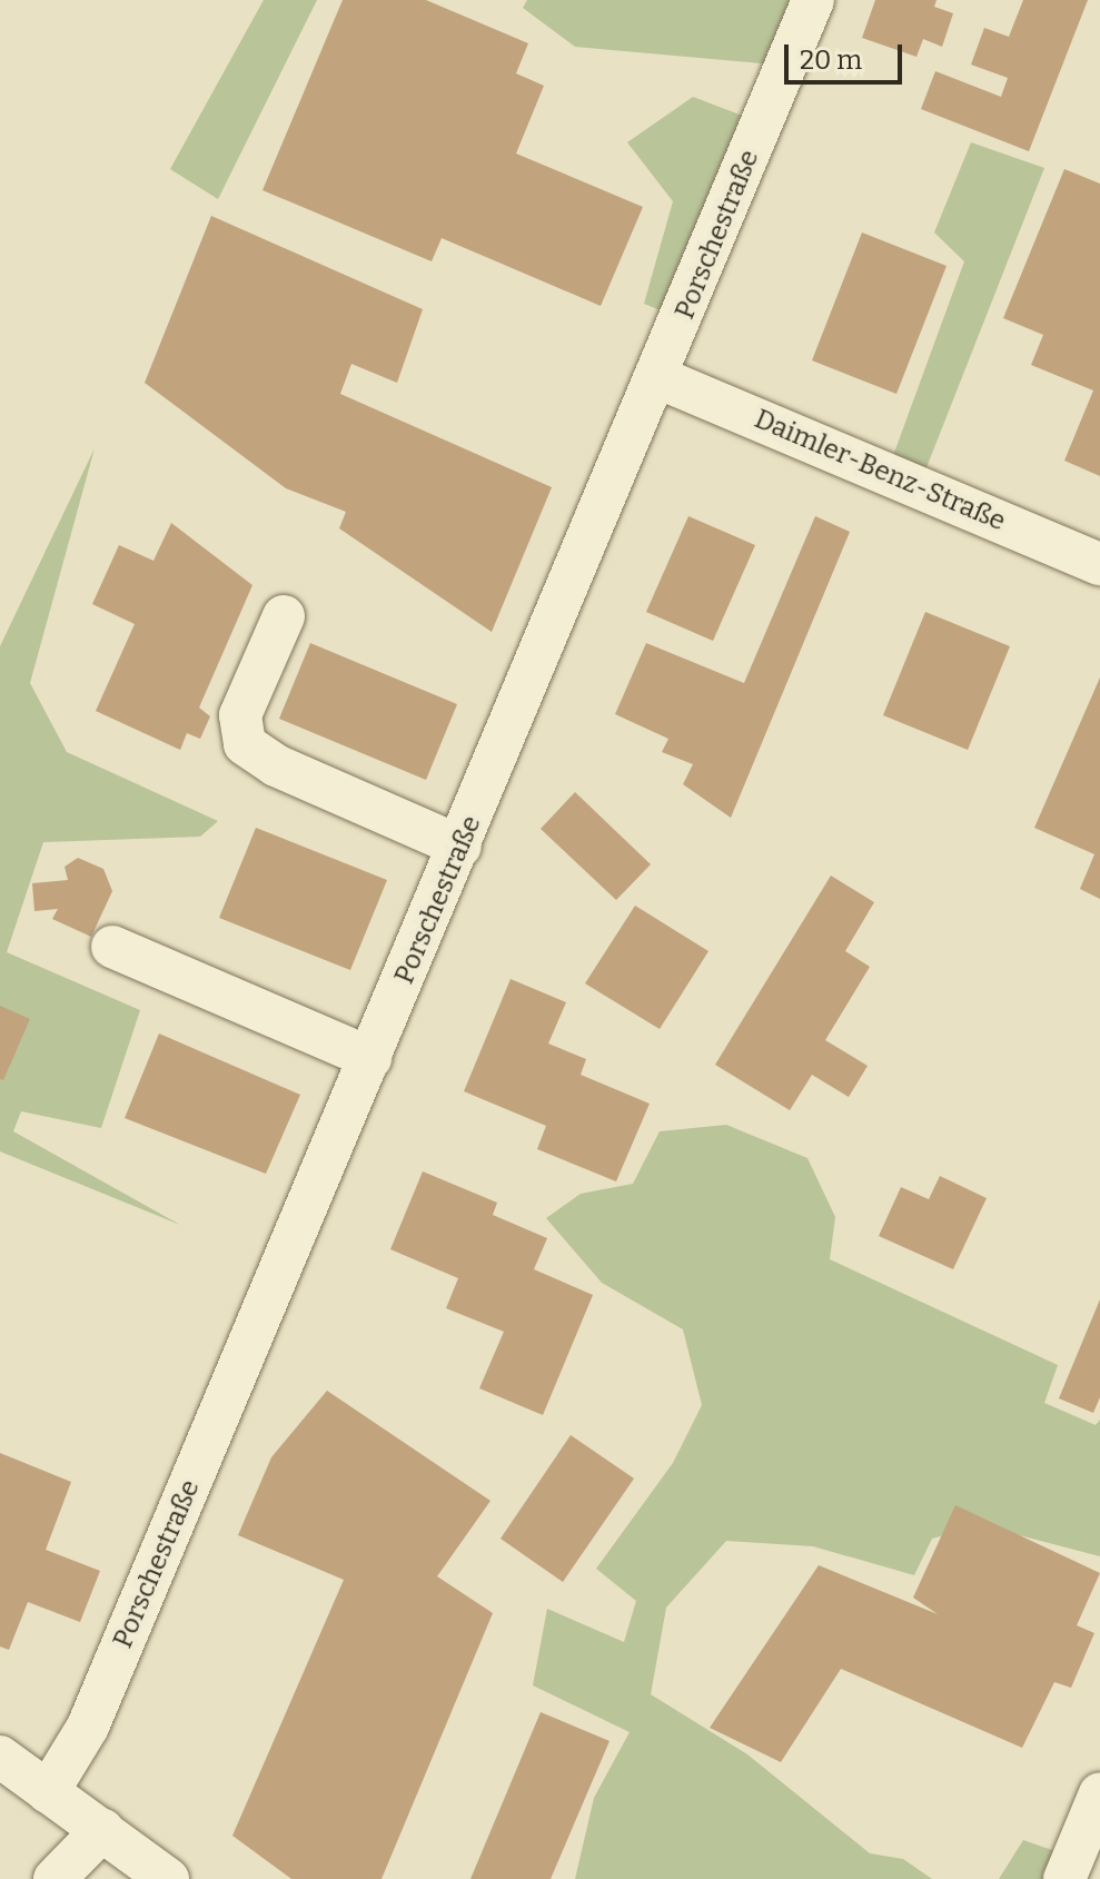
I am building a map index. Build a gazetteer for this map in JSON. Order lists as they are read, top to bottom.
{
  "streets": {
    "street": ["Porschestraße", "Daimler-Benz-Straße"]
  },
  "crossings": [
    ["Porschestraße", "Daimler-Benz-Straße"]
  ],
  "scale_bar": "20 m"
}
